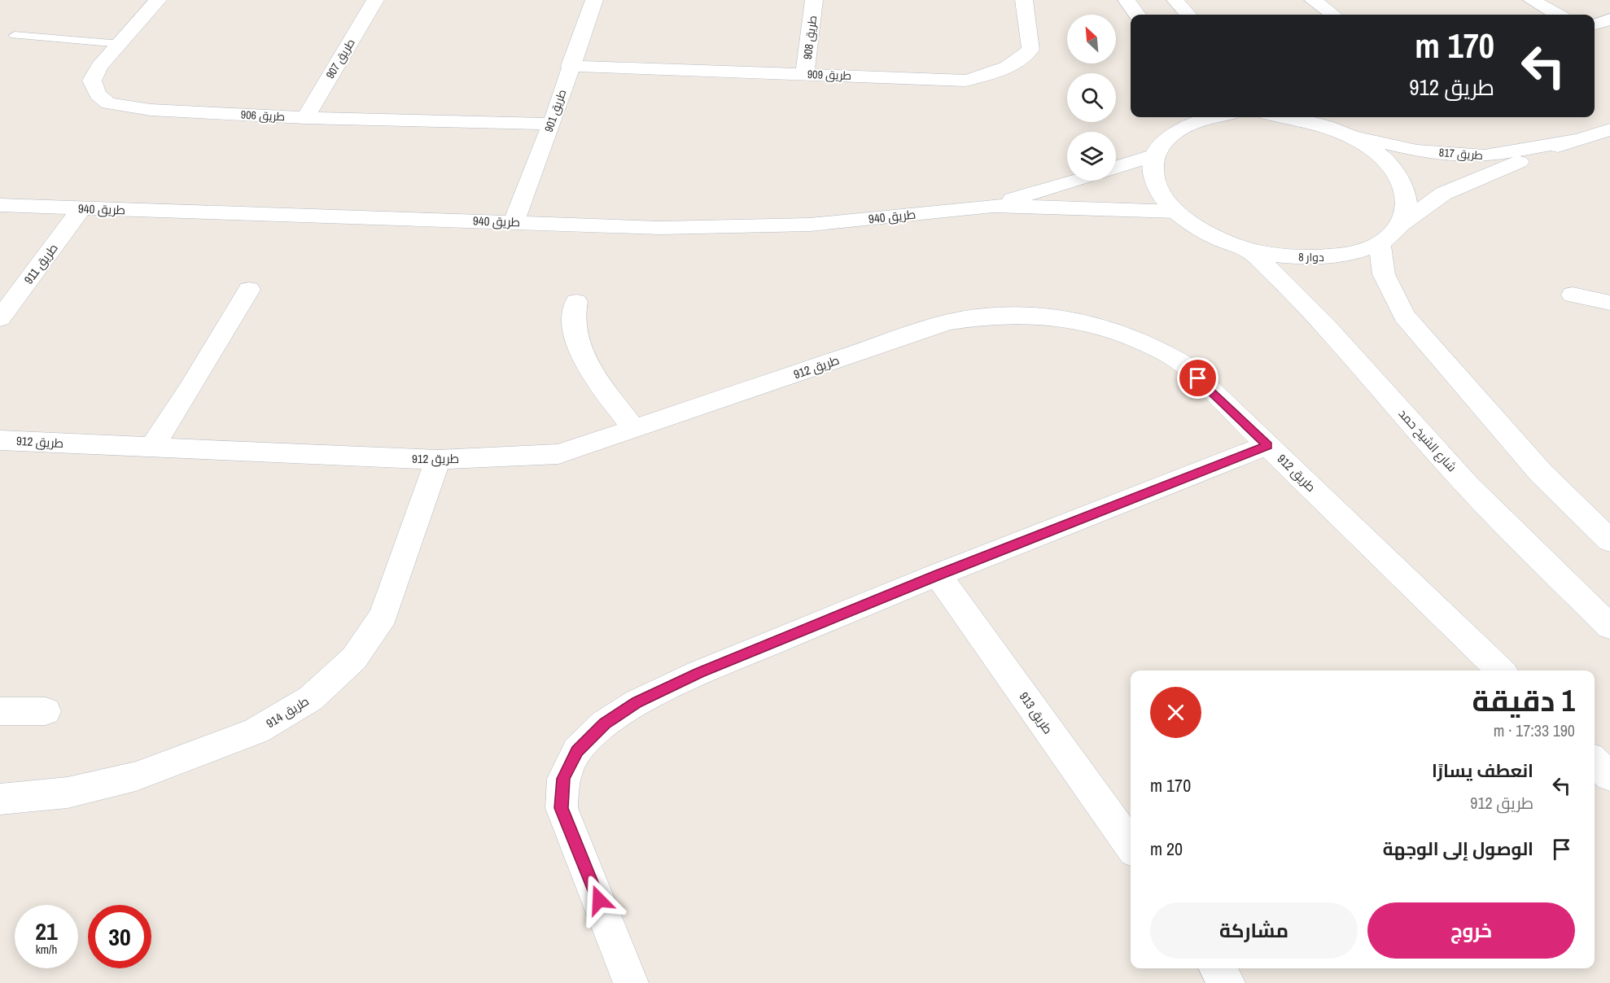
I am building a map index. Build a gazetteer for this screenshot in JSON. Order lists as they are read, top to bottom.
{
  "streets": {
    "street": [
      "طريق 908",
      "طريق 907",
      "طريق 909",
      "طريق 901",
      "طريق 906",
      "طريق 817",
      "طريق 940",
      "دوار 8",
      "طريق 911",
      "طريق 912",
      "شارع الشيخ حمد",
      "طريق 914",
      "طريق 913"
    ]
  },
  "crossings": [
    ["طريق 908", "طريق 909"],
    ["طريق 907", "طريق 906"],
    ["طريق 909", "طريق 901"],
    ["طريق 901", "طريق 906"],
    ["طريق 901", "طريق 940"],
    ["طريق 817", "دوار 8"],
    ["طريق 940", "دوار 8"],
    ["طريق 940", "طريق 911"],
    ["دوار 8", "شارع الشيخ حمد"],
    ["طريق 912", "طريق 914"]
  ],
  "north": "top left",
  "page": {
    "turn": ["170 m", "طريق 912"],
    "heading": ["1 دقيقة", "190 m · 17:33"],
    "list": [
      {
        "name": "انعطف يسارًا",
        "note": "طريق 912",
        "value": "170 m"
      },
      {
        "name": "الوصول إلى الوجهة",
        "value": "20 m"
      }
    ],
    "buttons": ["خروج", "مشاركة"],
    "speed": "21 km/h",
    "limit": "30"
  }
}
